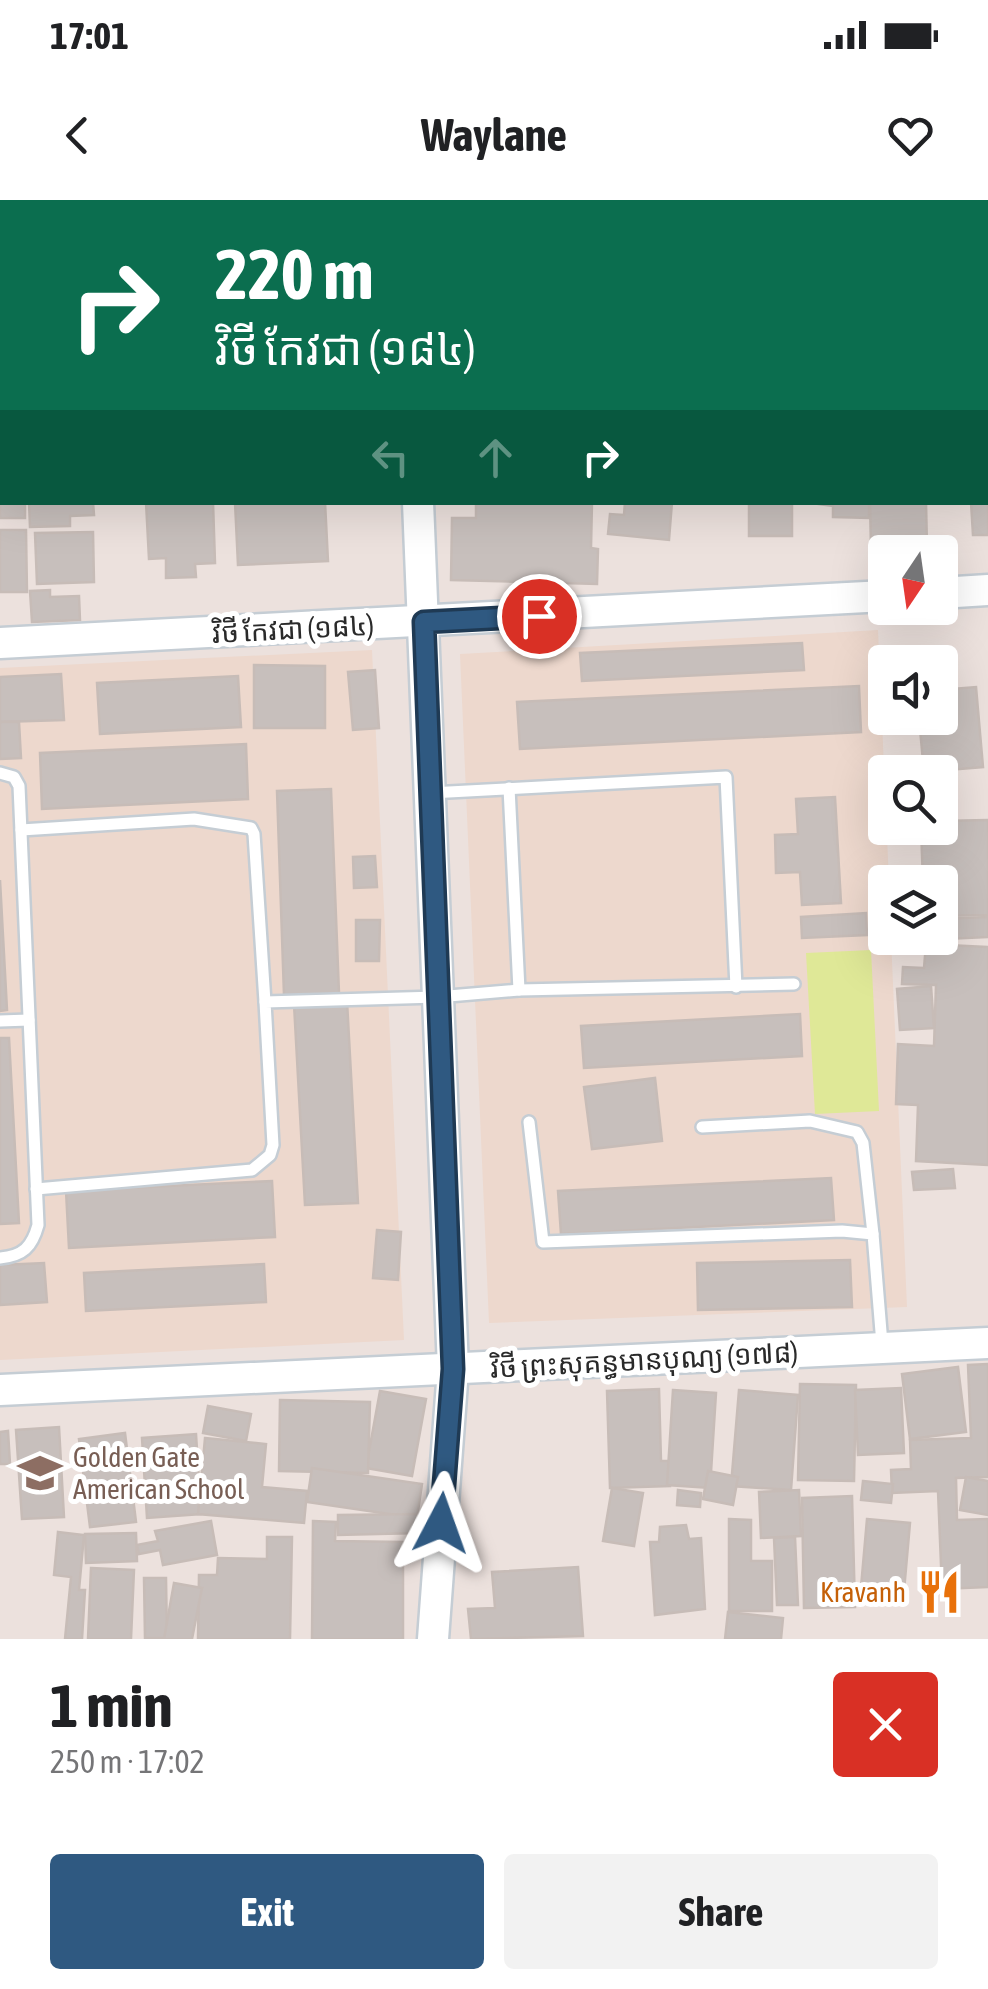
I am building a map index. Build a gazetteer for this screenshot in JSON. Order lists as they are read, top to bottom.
{
  "streets": {
    "street": ["វិថី កែវជា (១៨៤)", "វិថី ព្រះសុគន្ធមានបុណ្យ (១៧៨)"]
  },
  "places": {
    "school or university": ["Golden Gate American School"],
    "restaurant": ["Kravanh"]
  },
  "north": "bottom",
  "page": {
    "status": "17:01",
    "header": "Waylane",
    "turn": ["220 m", "វិថី កែវជា (១៨៤)"],
    "heading": ["1 min", "250 m · 17:02"],
    "buttons": ["Exit", "Share"]
  }
}
